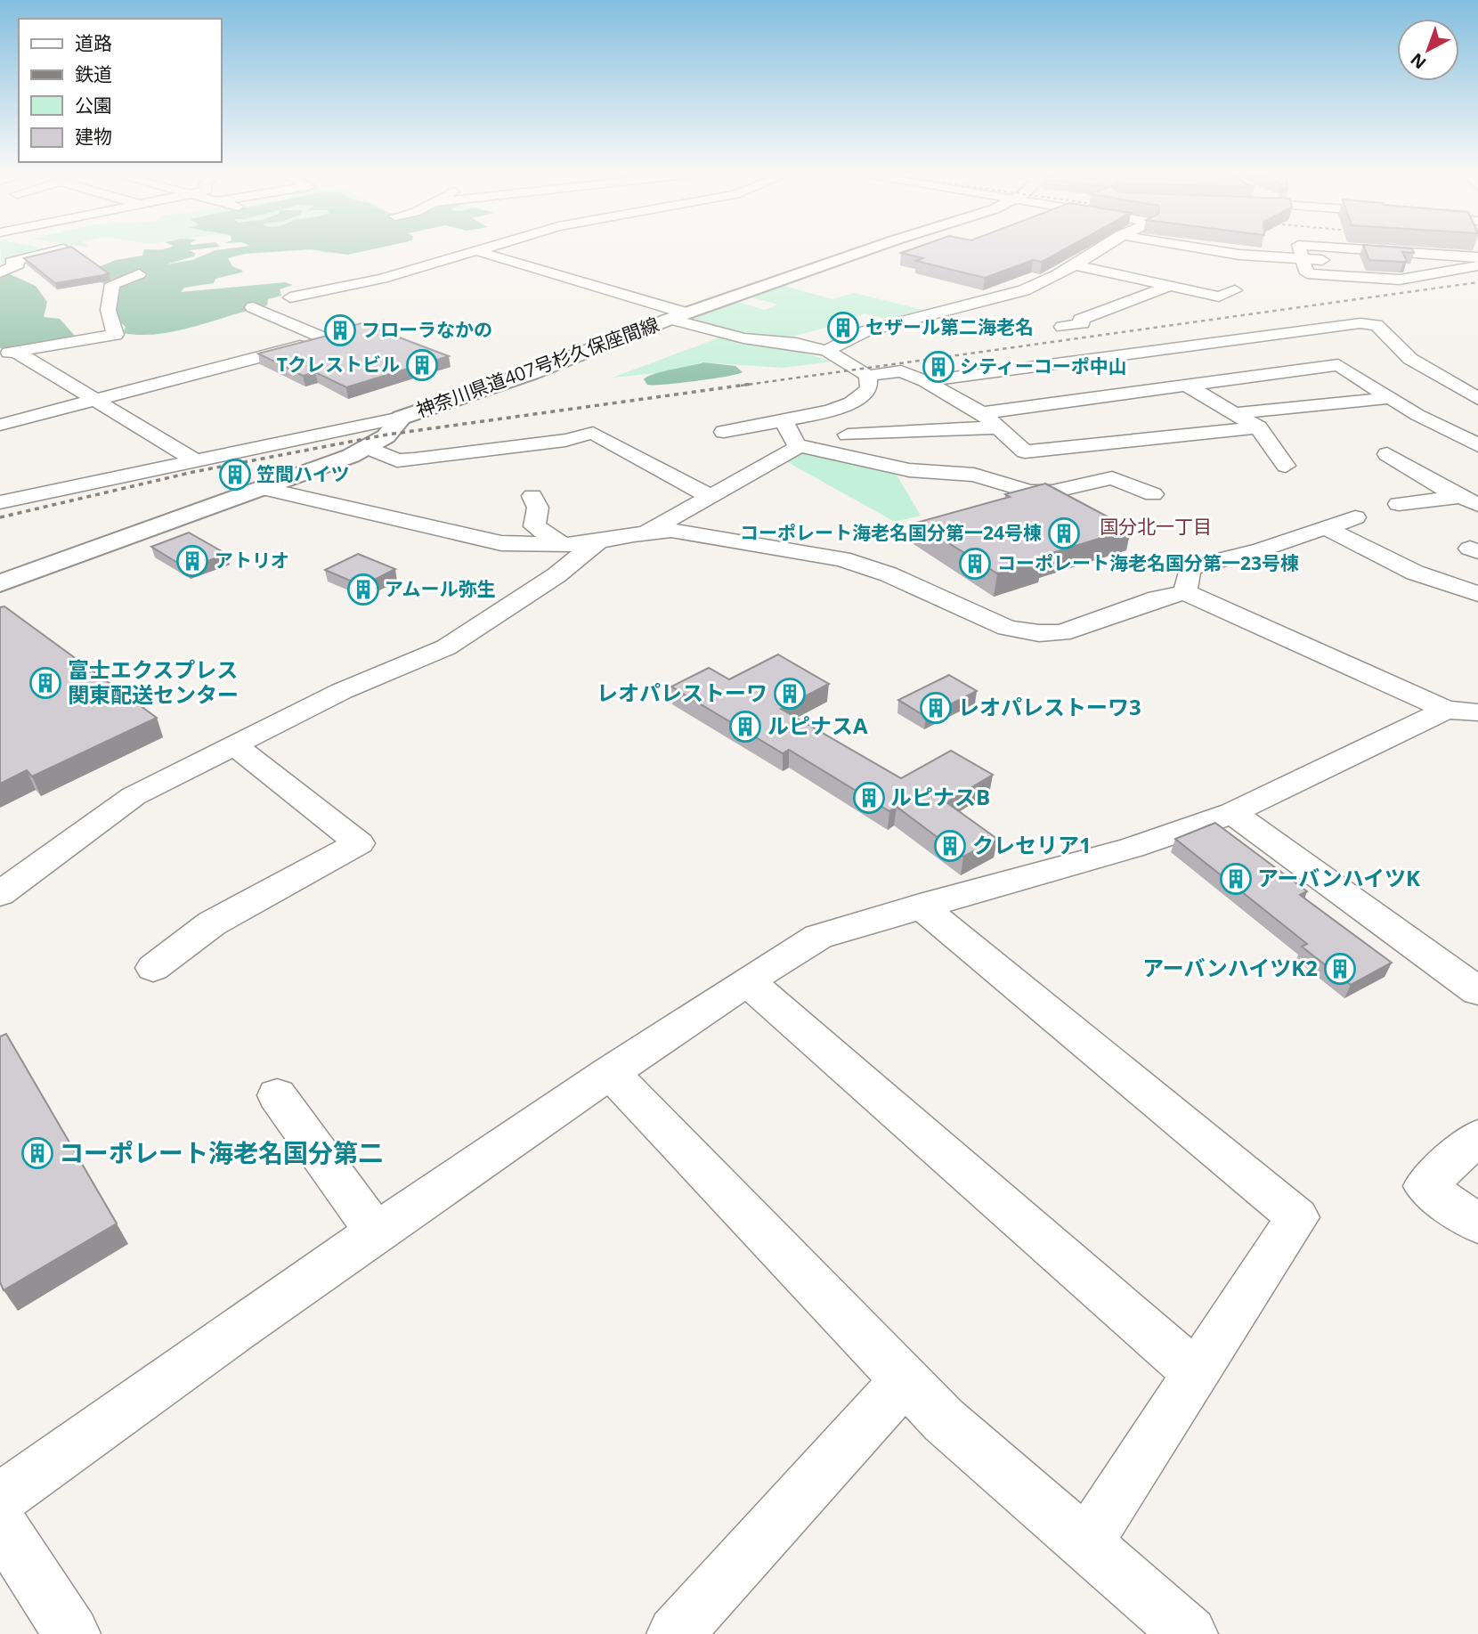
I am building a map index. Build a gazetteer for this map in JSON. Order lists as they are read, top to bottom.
{
  "streets": {
    "main road": ["神奈川県道407号杉久保座間線"]
  },
  "districts": ["国分北一丁目"],
  "places": {
    "building": [
      "セザール第二海老名",
      "フローラなかの",
      "Tクレストビル",
      "シティーコーポ中山",
      "笠間ハイツ",
      "コーポレート海老名国分第一24号棟",
      "アトリオ",
      "コーポレート海老名国分第一23号棟",
      "アムール弥生",
      "富士エクスプレス 関東配送センター",
      "レオパレストーワ",
      "レオパレストーワ3",
      "ルピナスA",
      "ルピナスB",
      "クレセリア1",
      "アーバンハイツK",
      "アーバンハイツK2",
      "コーポレート海老名国分第二"
    ]
  },
  "legend": [
    "道路",
    "鉄道",
    "公園",
    "建物"
  ],
  "north": "bottom left"
}
